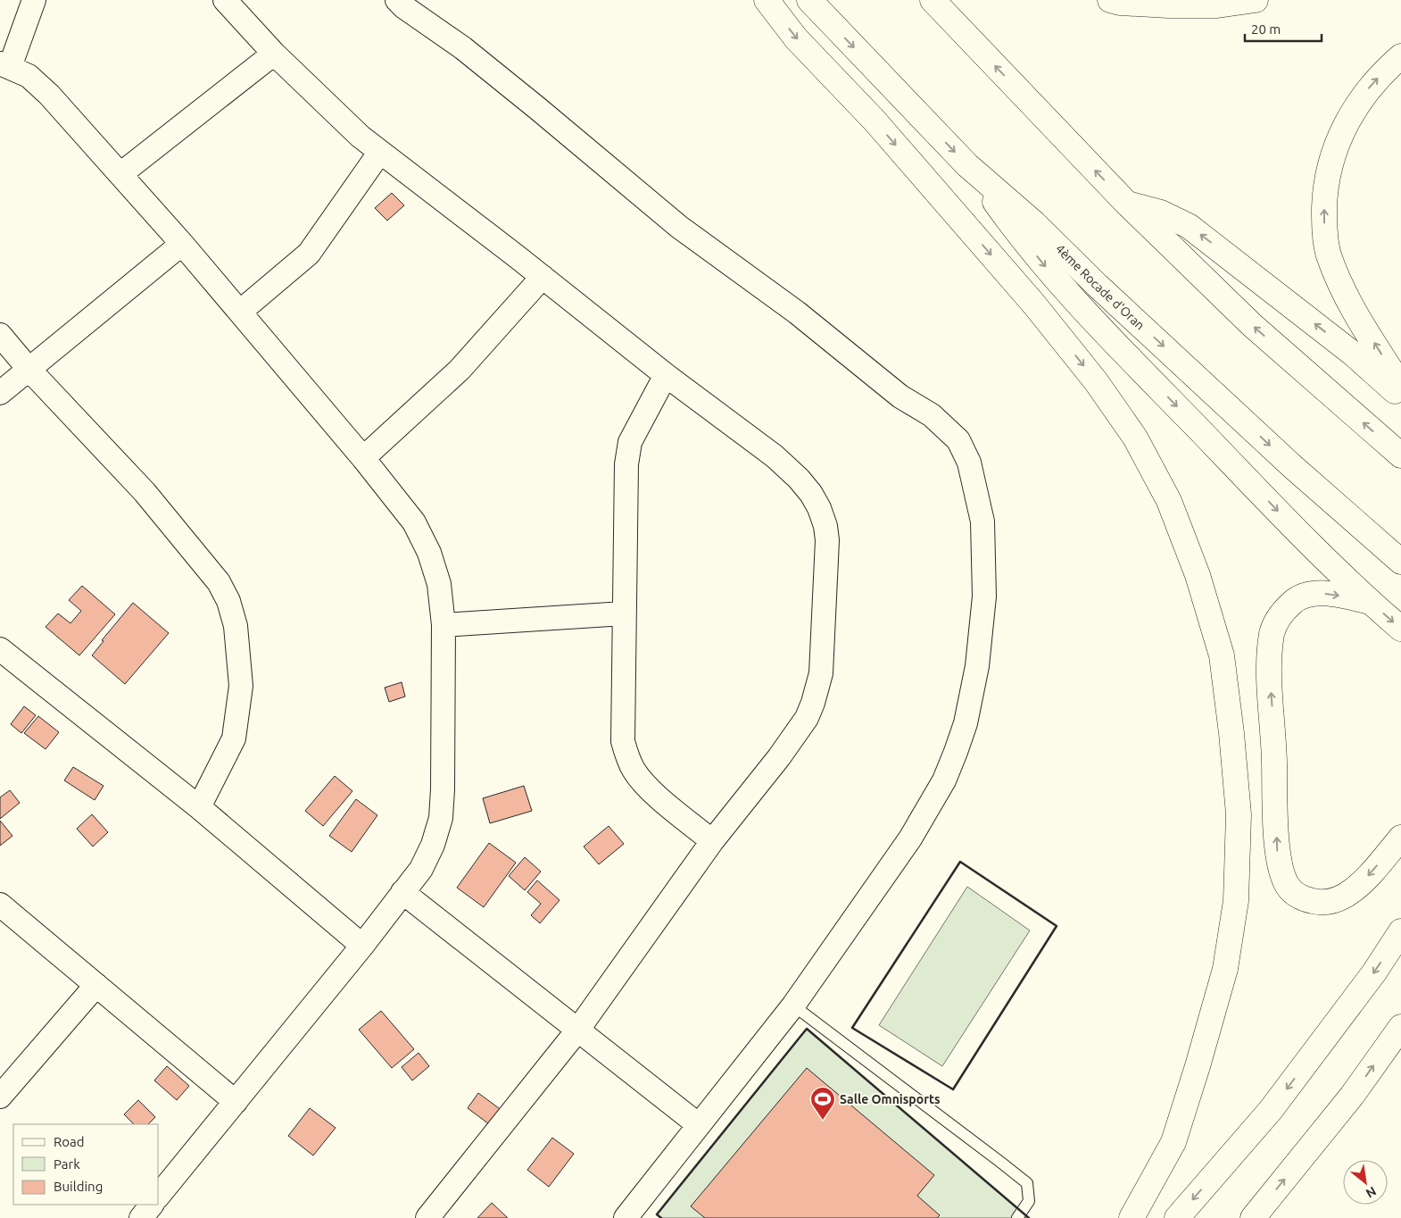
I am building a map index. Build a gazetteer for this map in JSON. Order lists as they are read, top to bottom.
{
  "streets": {
    "highway": ["4ème Rocade d'Oran"]
  },
  "places": {
    "sports": ["Salle Omnisports"]
  },
  "legend": ["Road", "Park", "Building"],
  "scale_bar": "20 m",
  "north": "bottom right"
}
